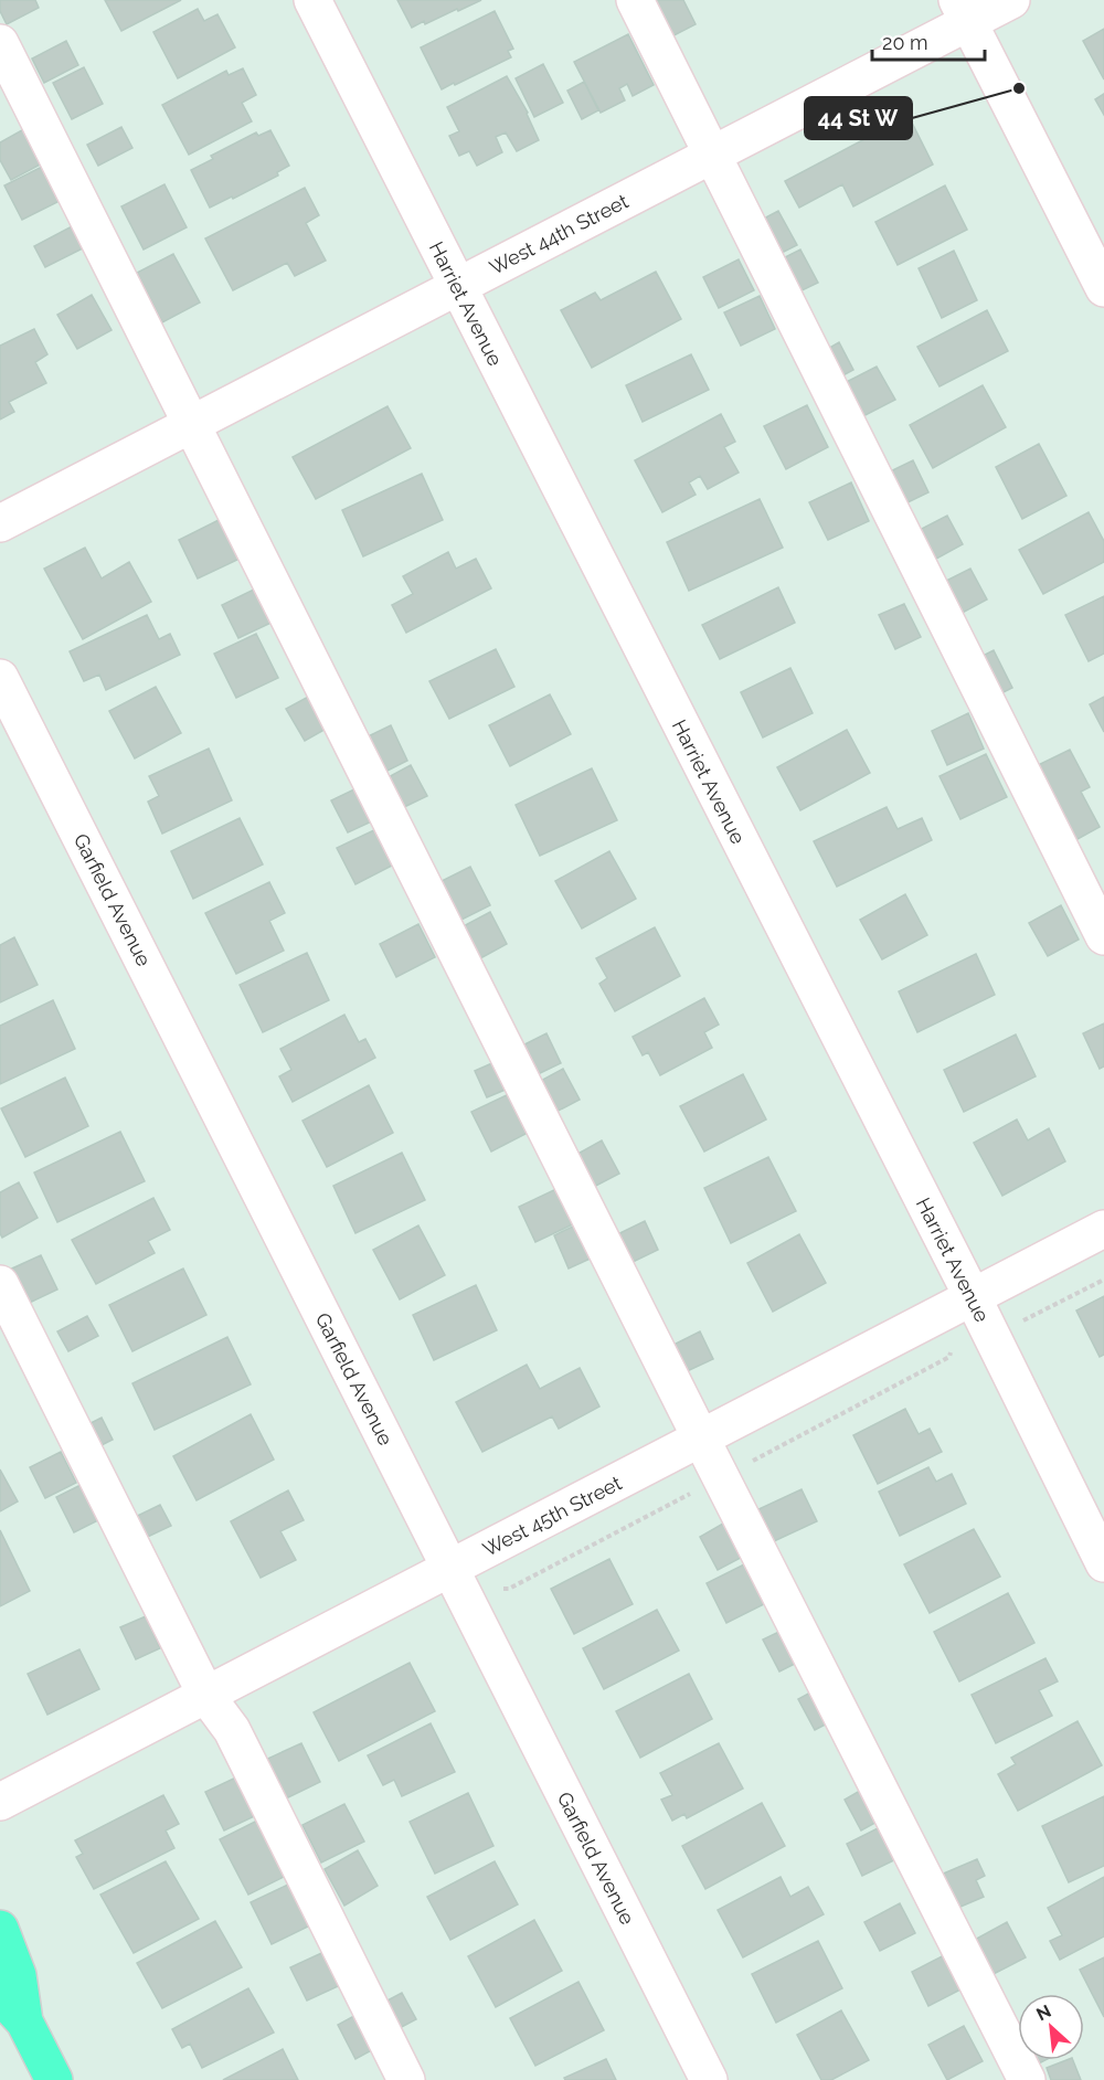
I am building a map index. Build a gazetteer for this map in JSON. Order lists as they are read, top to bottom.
{
  "streets": {
    "street": [
      "West 44th Street",
      "Harriet Avenue",
      "Garfield Avenue",
      "West 45th Street"
    ]
  },
  "crossings": [
    ["West 44th Street", "Harriet Avenue"],
    ["Harriet Avenue", "West 45th Street"],
    ["Garfield Avenue", "West 45th Street"]
  ],
  "places": ["44 St W"],
  "scale_bar": "20 m",
  "north": "top left"
}
